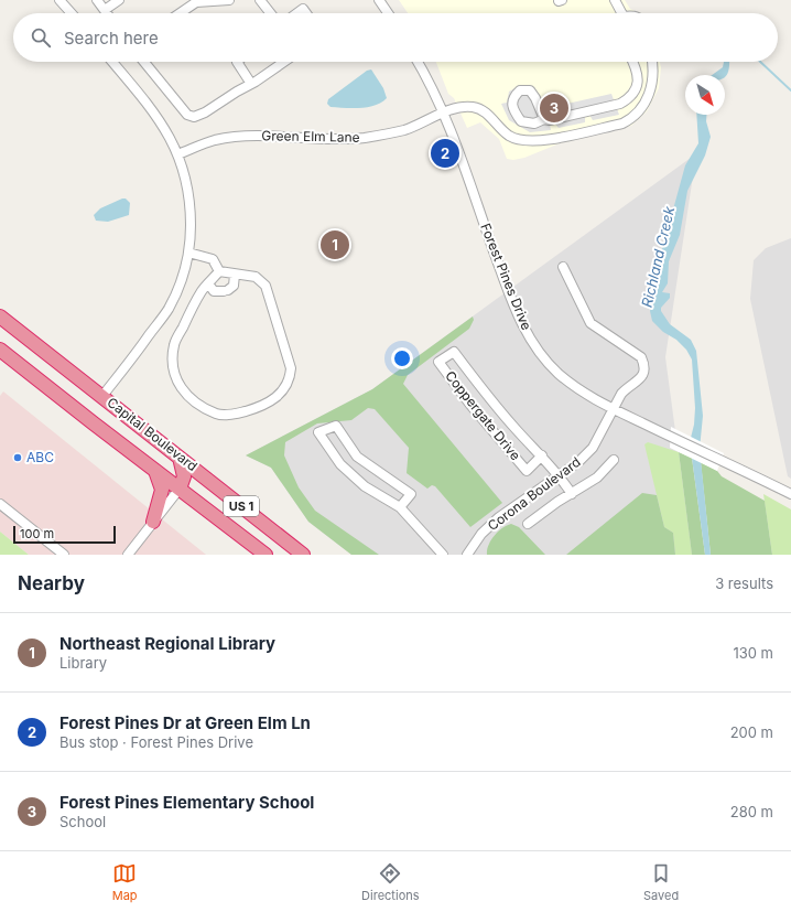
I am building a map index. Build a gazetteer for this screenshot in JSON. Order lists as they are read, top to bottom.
{
  "streets": {
    "highway": ["Capital Boulevard", "US 1"],
    "street": [
      "Green Elm Lane",
      "Forest Pines Drive",
      "Coppergate Drive",
      "Corona Boulevard"
    ]
  },
  "crossings": [
    ["Green Elm Lane", "Forest Pines Drive"],
    ["Forest Pines Drive", "Corona Boulevard"],
    ["Coppergate Drive", "Corona Boulevard"]
  ],
  "water": ["Richland Creek"],
  "places": ["ABC"],
  "scale_bar": "100 m",
  "north": "bottom right",
  "page": {
    "search": "Search here",
    "pins": ["3", "2", "1"],
    "scale": "100 m",
    "heading": ["Nearby", "3 results"],
    "list": [
      {
        "mark": "1",
        "name": "Northeast Regional Library",
        "note": "Library",
        "value": "130 m"
      },
      {
        "mark": "2",
        "name": "Forest Pines Dr at Green Elm Ln",
        "note": "Bus stop · Forest Pines Drive",
        "value": "200 m"
      },
      {
        "mark": "3",
        "name": "Forest Pines Elementary School",
        "note": "School",
        "value": "280 m"
      }
    ],
    "nav": ["Map", "Directions", "Saved"]
  }
}
